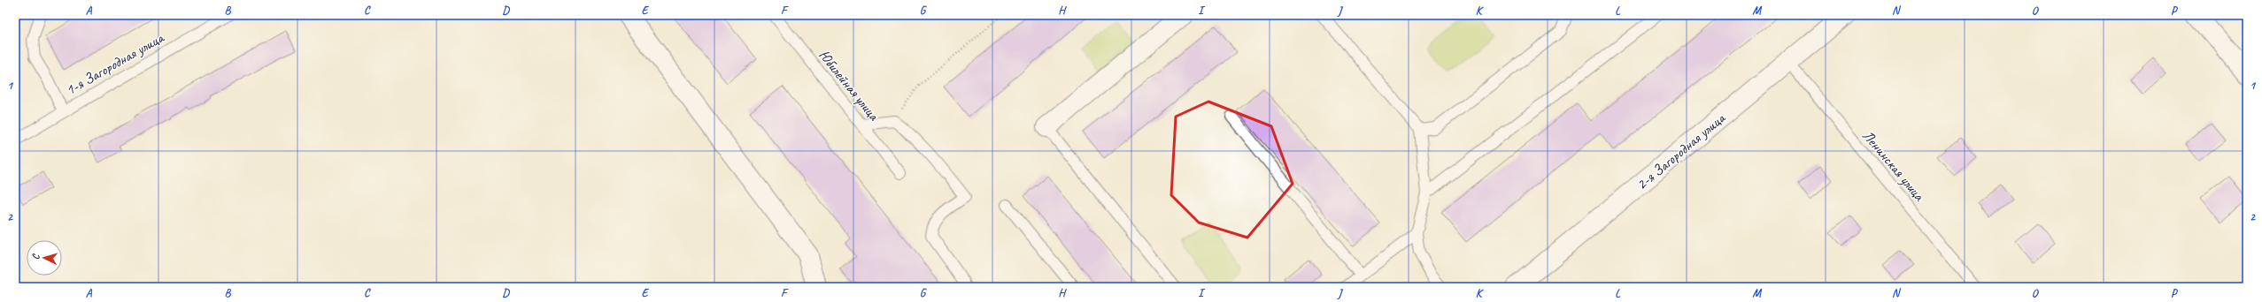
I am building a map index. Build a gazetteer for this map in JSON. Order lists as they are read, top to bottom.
{
  "streets": {
    "street": ["2-я Загородная улица"],
    "lane": ["1-я Загородная улица", "Юбилейная улица", "Ленинская улица"]
  },
  "crossings": [
    ["2-я Загородная улица", "Ленинская улица"]
  ],
  "north": "left",
  "grid": {
    "columns": [
      "A",
      "B",
      "C",
      "D",
      "E",
      "F",
      "G",
      "H",
      "I",
      "J",
      "K",
      "L",
      "M",
      "N",
      "O",
      "P"
    ],
    "rows": ["1", "2"]
  }
}
